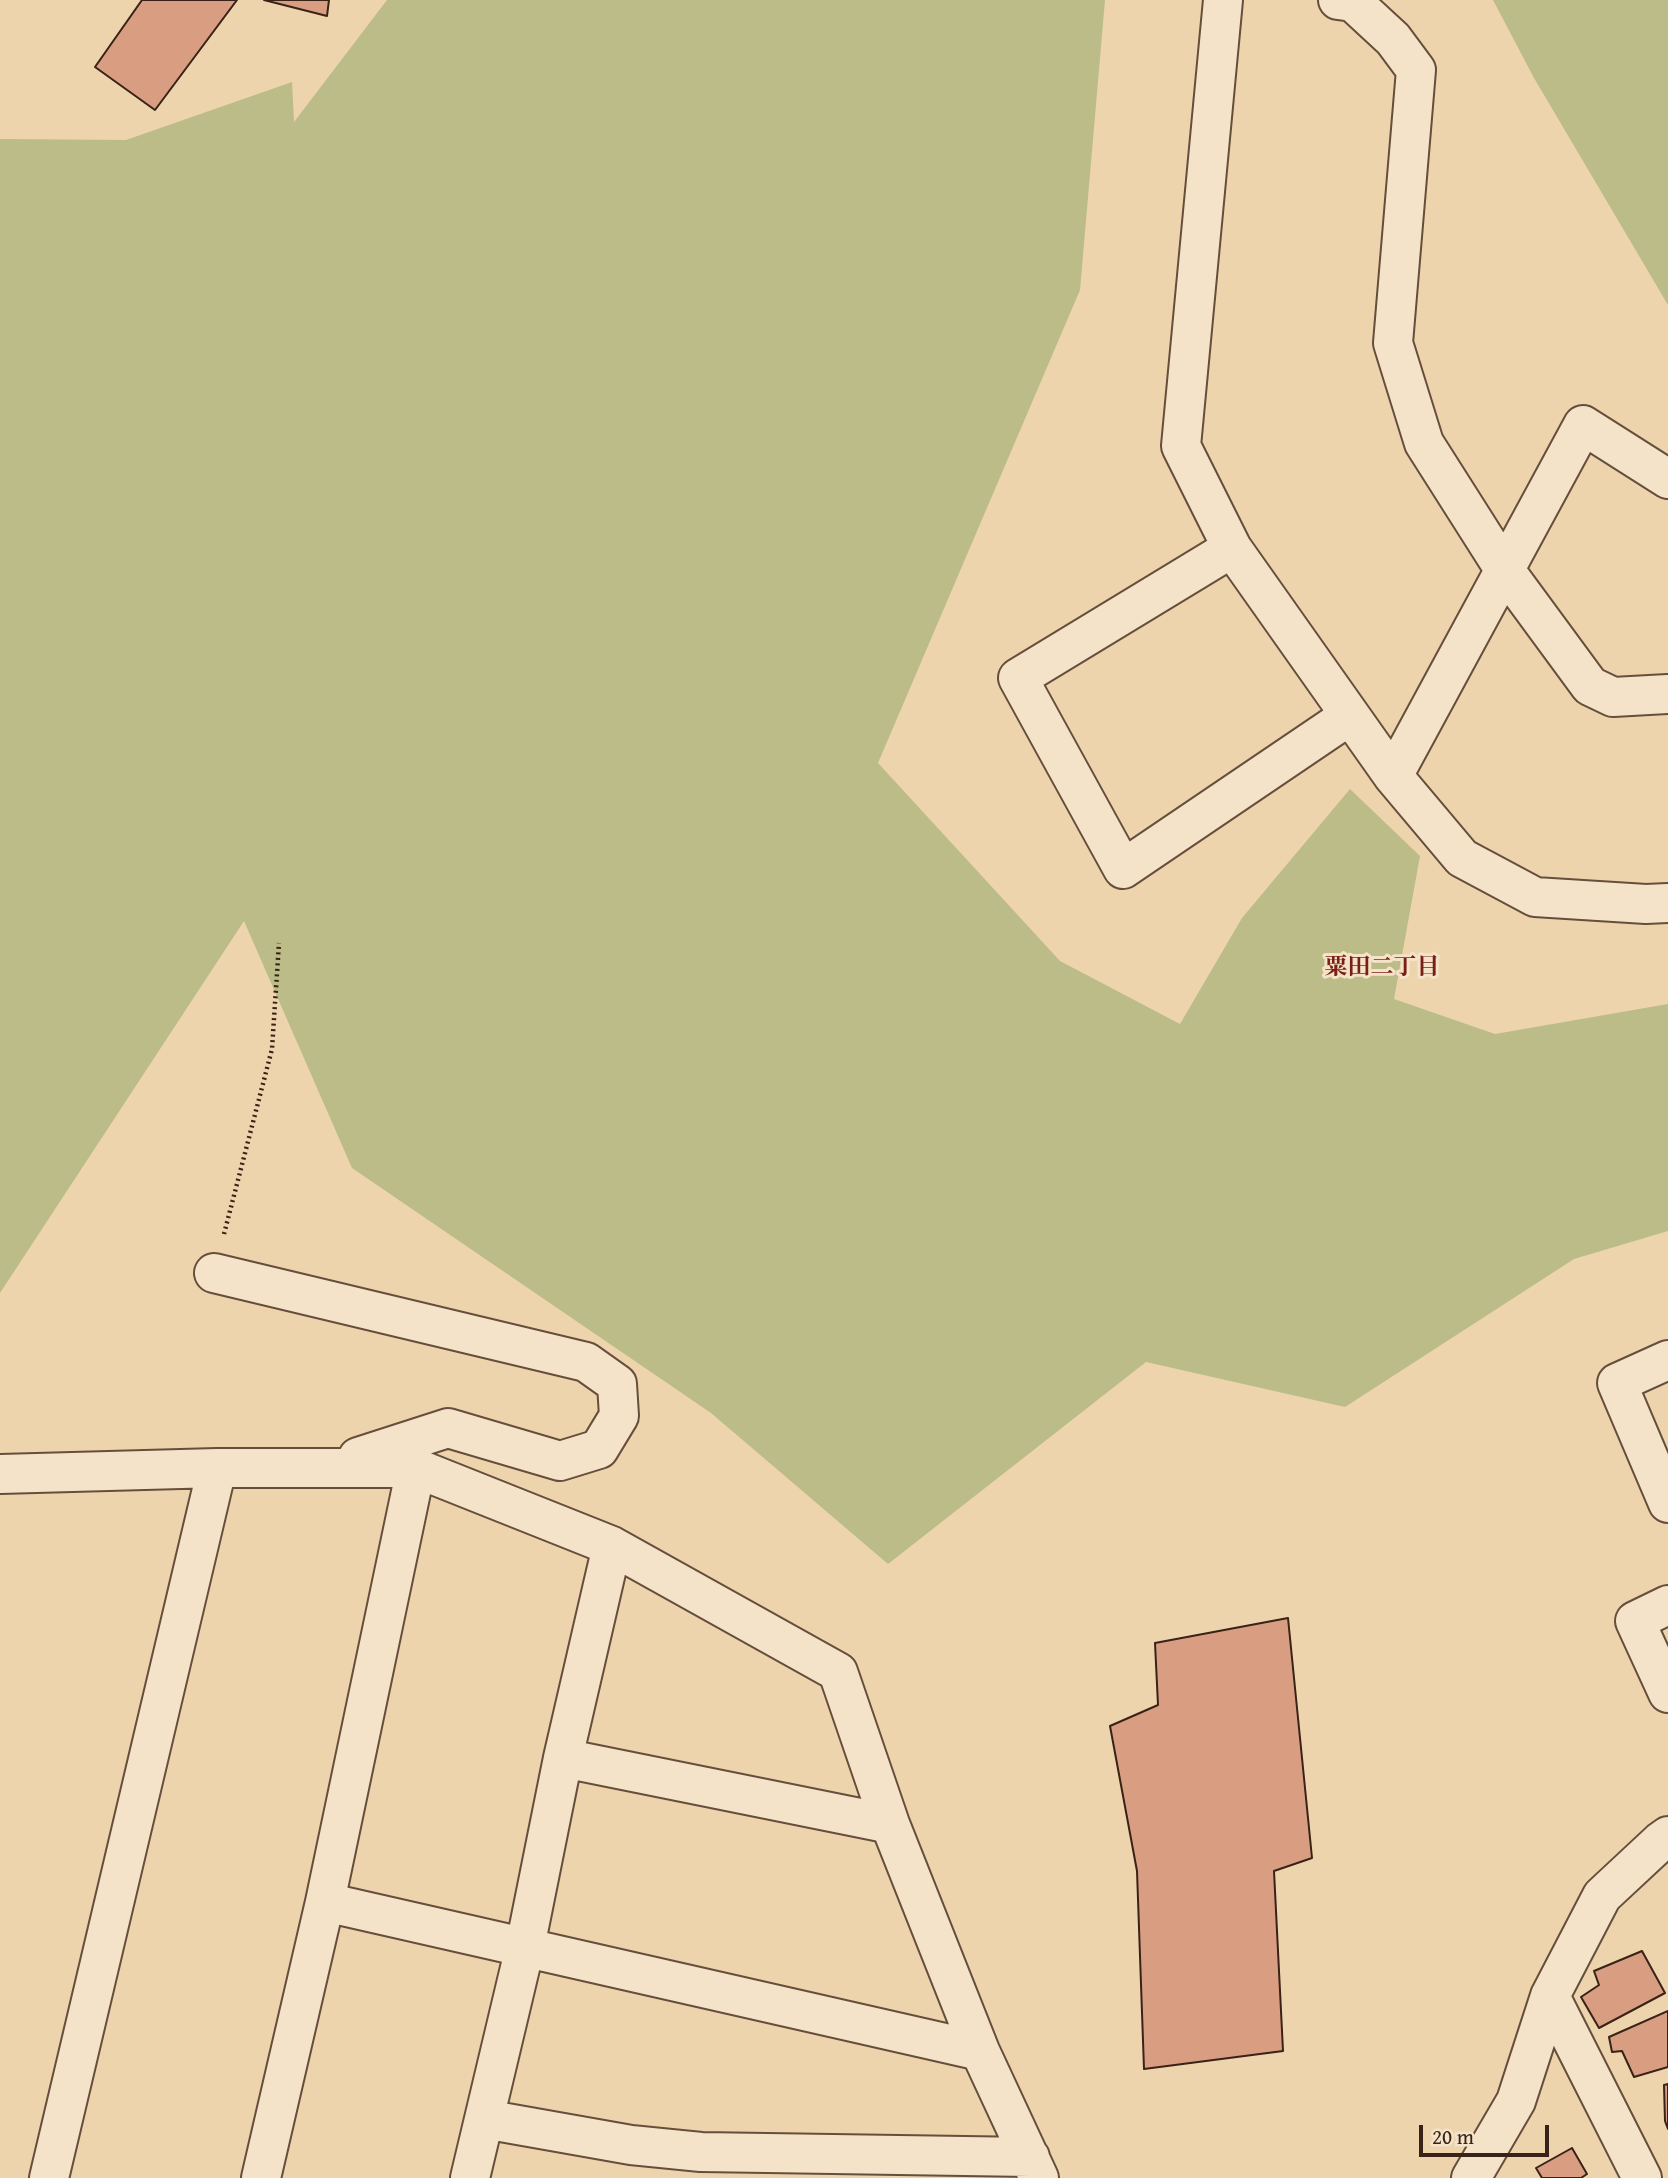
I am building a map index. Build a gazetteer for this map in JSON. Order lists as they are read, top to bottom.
{
  "districts": ["粟田二丁目"],
  "scale_bar": "20 m"
}
